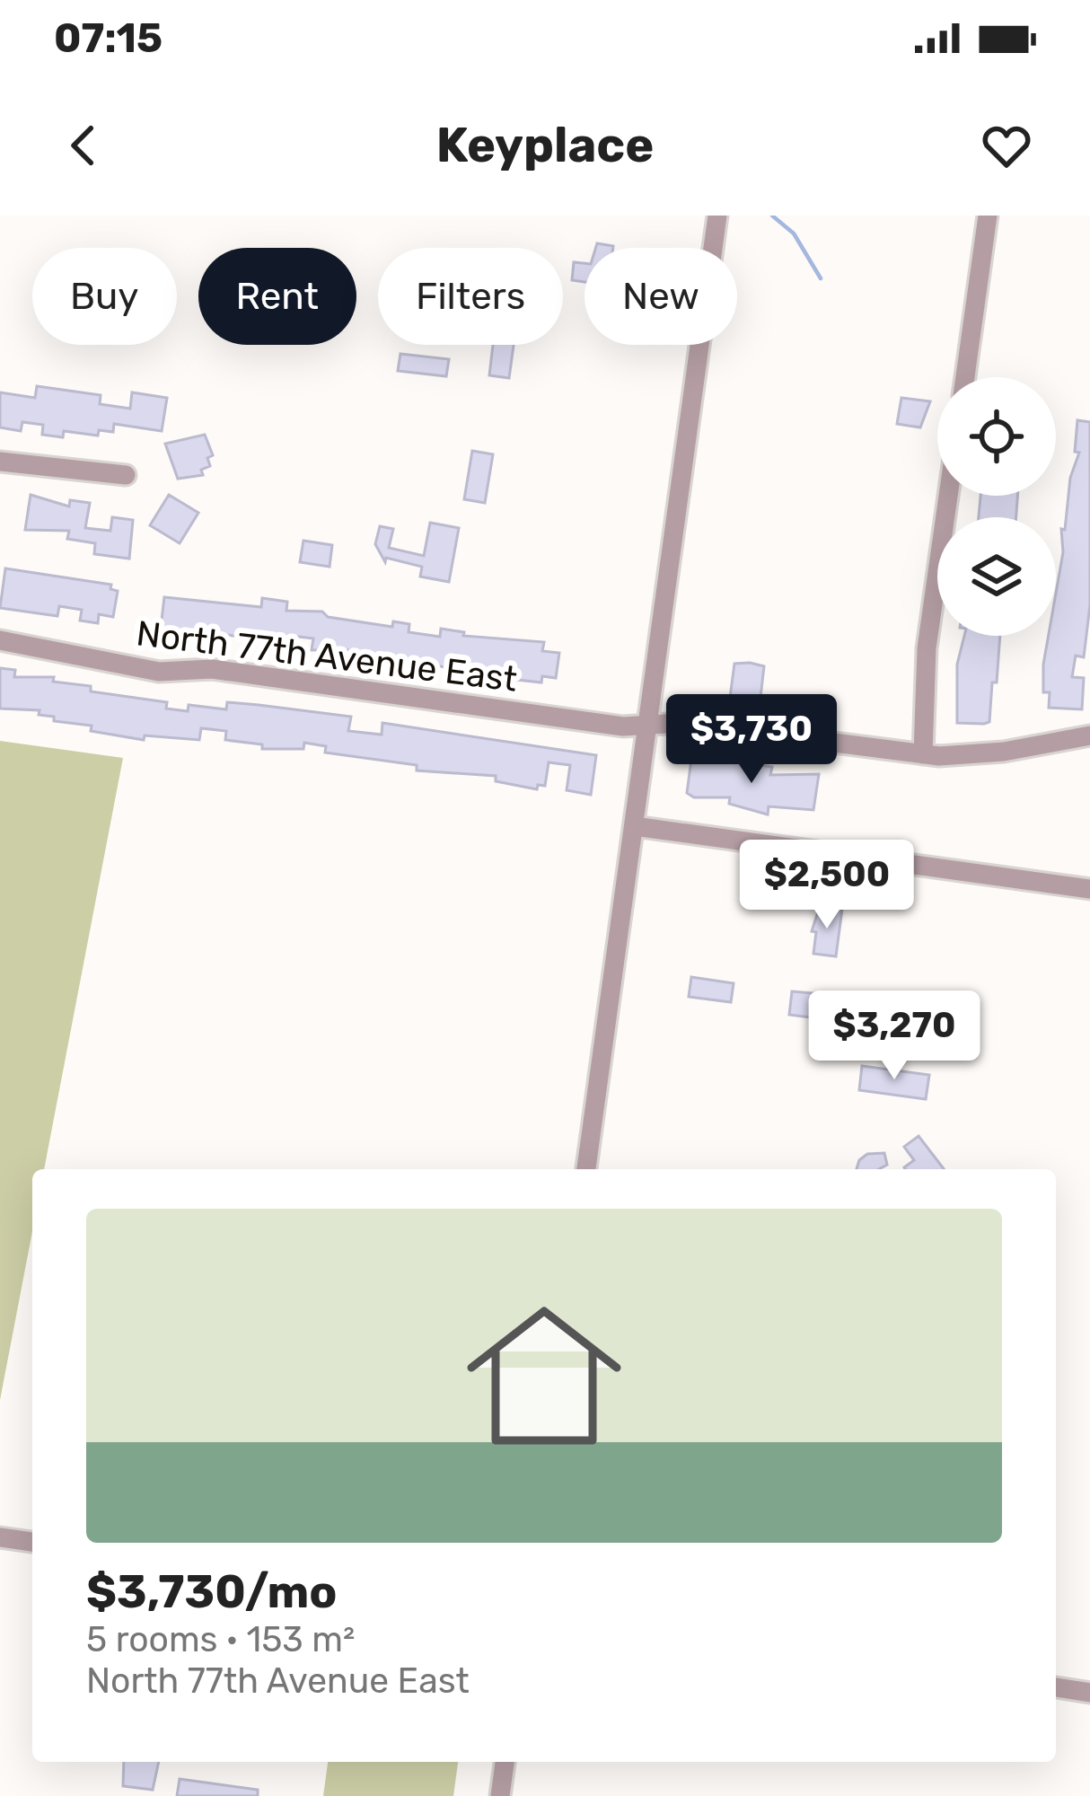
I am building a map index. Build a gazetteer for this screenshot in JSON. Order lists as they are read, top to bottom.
{
  "streets": {
    "street": ["North 77th Avenue East"]
  },
  "page": {
    "status": "07:15",
    "header": "Keyplace",
    "chip": [
      "Buy",
      "Rent",
      "Filters",
      "New"
    ],
    "price": ["$3,730", "$2,500", "$3,270"],
    "list": [
      {
        "name": "$3,730/mo",
        "note": "5 rooms · 153 m² · North 77th Avenue East"
      }
    ]
  }
}
